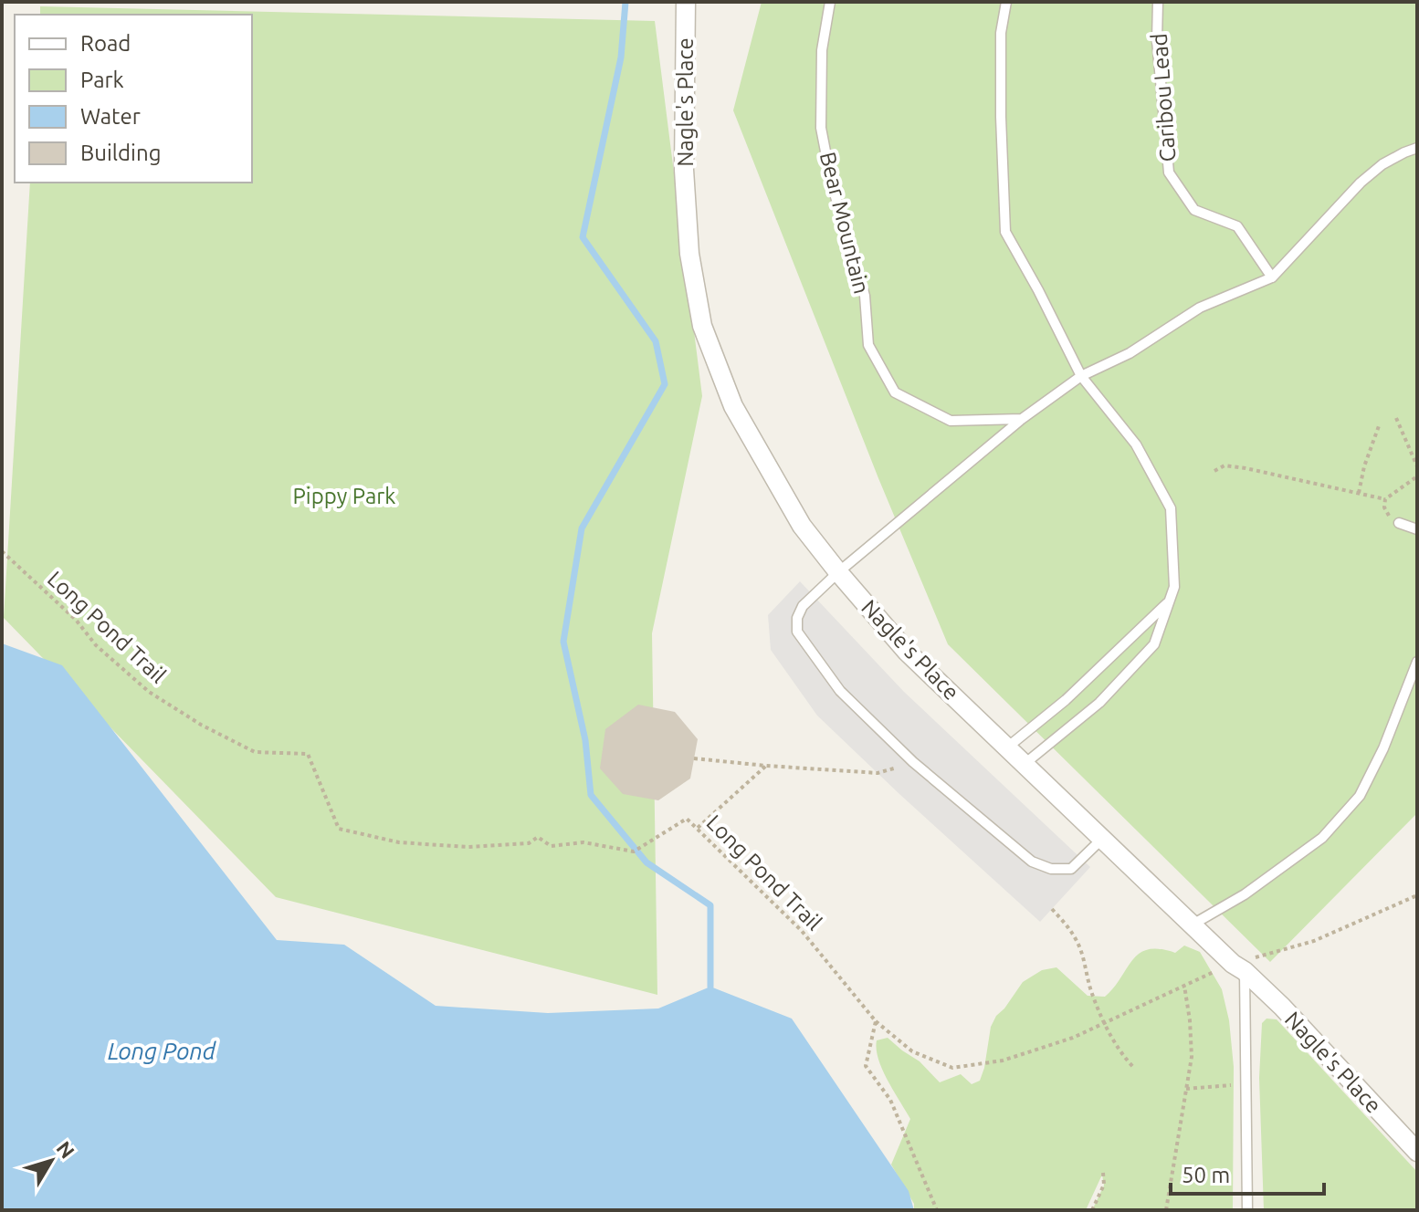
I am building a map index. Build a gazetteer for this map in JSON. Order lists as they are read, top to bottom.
{
  "streets": {
    "street": ["Nagle's Place"],
    "lane": ["Caribou Lead", "Bear Mountain"],
    "path": ["Long Pond Trail"]
  },
  "crossings": [
    ["Nagle's Place", "Long Pond Trail"]
  ],
  "water": ["Long Pond"],
  "parks": ["Pippy Park"],
  "legend": [
    "Road",
    "Park",
    "Water",
    "Building"
  ],
  "scale_bar": "50 m",
  "north": "top right"
}
